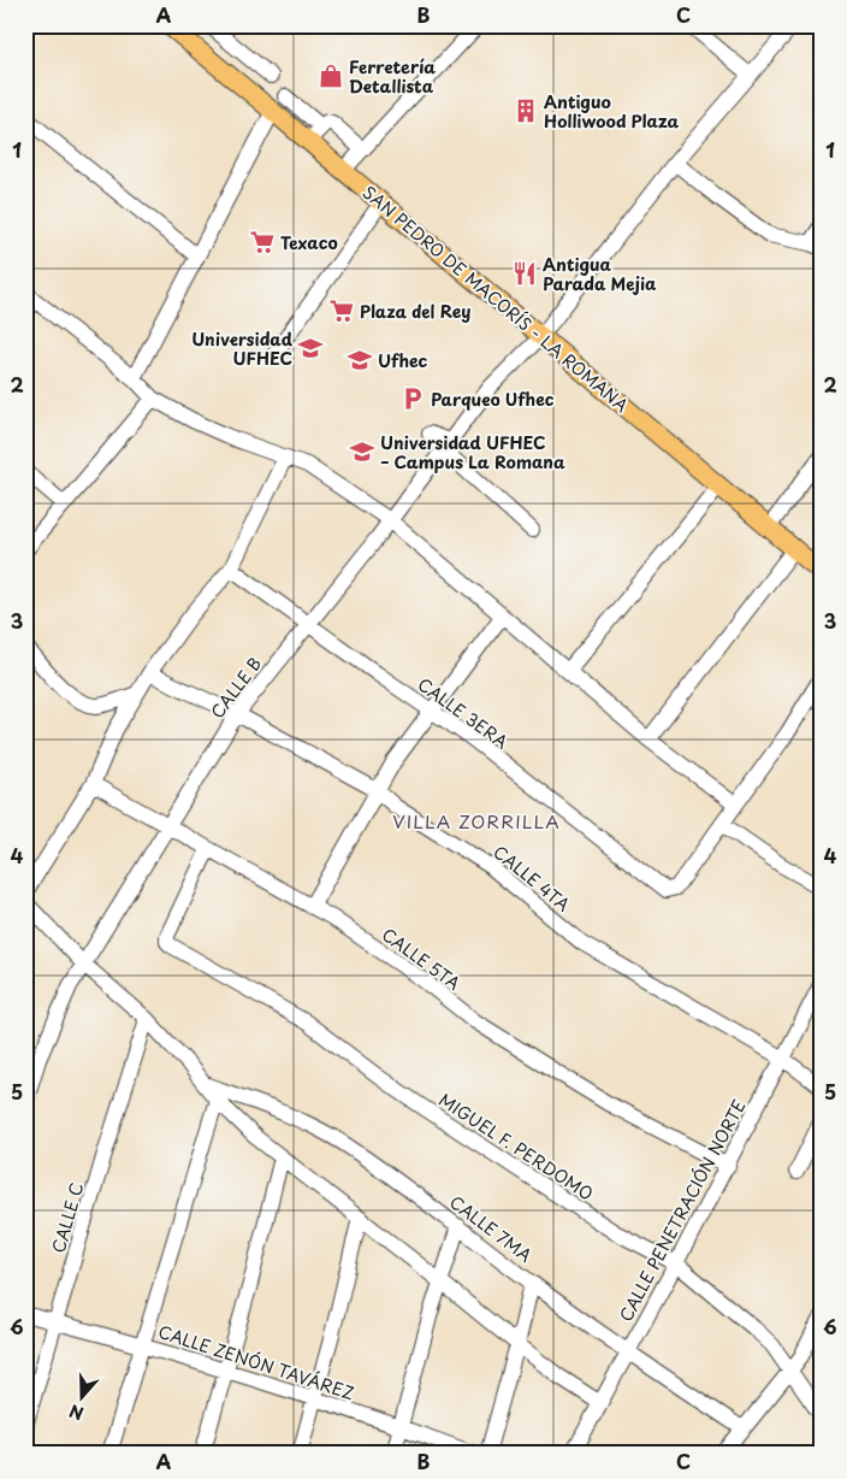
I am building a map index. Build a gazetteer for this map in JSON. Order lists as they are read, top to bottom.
{
  "streets": {
    "main road": ["SAN PEDRO DE MACORÍS - LA ROMANA"],
    "street": [
      "CALLE B",
      "CALLE 3ERA",
      "CALLE 4TA",
      "CALLE 5TA",
      "MIGUEL F. PERDOMO",
      "CALLE PENETRACIÓN NORTE",
      "CALLE C",
      "CALLE 7MA",
      "CALLE ZENÓN TAVÁREZ"
    ]
  },
  "crossings": [
    ["SAN PEDRO DE MACORÍS - LA ROMANA", "CALLE B"],
    ["CALLE B", "CALLE 3ERA"],
    ["CALLE B", "CALLE 4TA"],
    ["CALLE B", "CALLE 5TA"],
    ["CALLE 4TA", "CALLE PENETRACIÓN NORTE"],
    ["CALLE 5TA", "MIGUEL F. PERDOMO"],
    ["CALLE 5TA", "CALLE PENETRACIÓN NORTE"],
    ["MIGUEL F. PERDOMO", "CALLE PENETRACIÓN NORTE"],
    ["CALLE PENETRACIÓN NORTE", "CALLE 7MA"],
    ["CALLE C", "CALLE ZENÓN TAVÁREZ"]
  ],
  "districts": ["VILLA ZORRILLA"],
  "places": {
    "shop": ["Ferretería Detallista"],
    "building": ["Antiguo Holliwood Plaza"],
    "supermarket": ["Texaco", "Plaza del Rey"],
    "restaurant": ["Antigua Parada Mejia"],
    "school or university": ["Universidad UFHEC", "Ufhec", "Universidad UFHEC – Campus La Romana"],
    "parking": ["Parqueo Ufhec"]
  },
  "north": "bottom",
  "grid": {
    "columns": ["A", "B", "C"],
    "rows": [
      "1",
      "2",
      "3",
      "4",
      "5",
      "6"
    ]
  }
}
